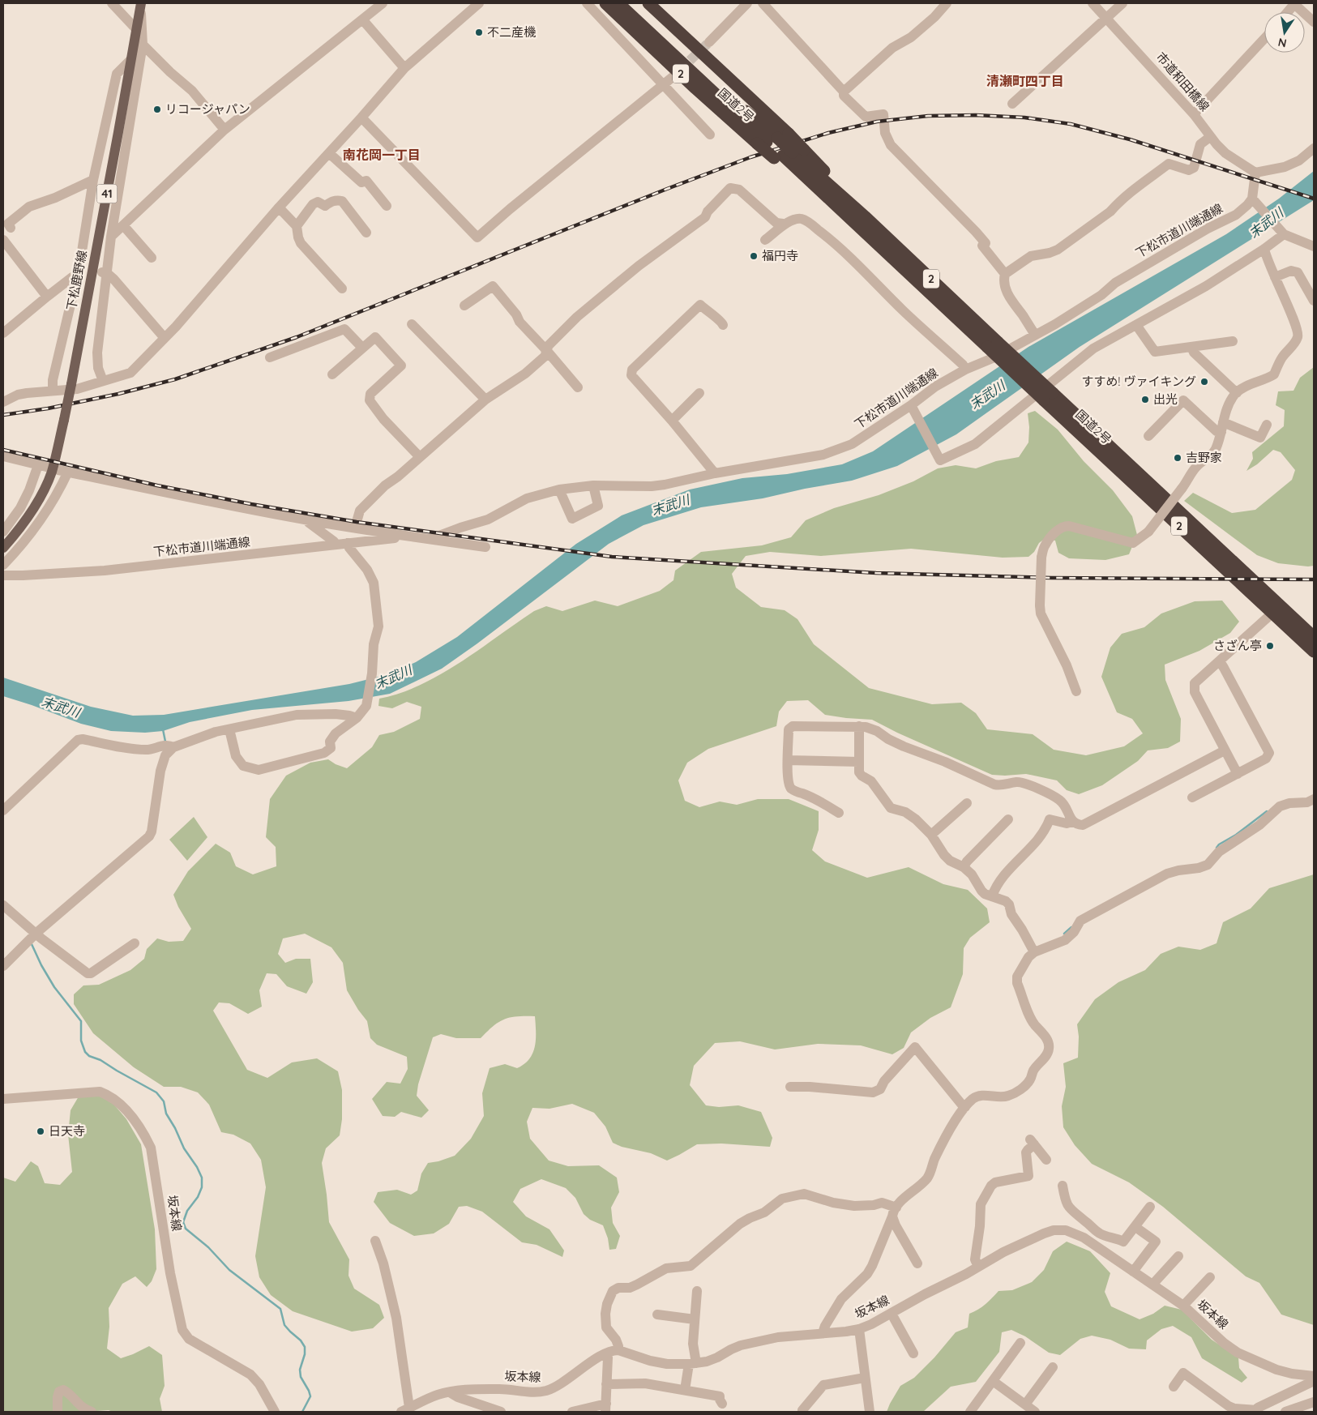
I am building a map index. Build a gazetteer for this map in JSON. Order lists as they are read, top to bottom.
{
  "streets": {
    "highway": ["2", "国道2号"],
    "main road": ["41", "下松鹿野線"],
    "street": ["市道和田橋線", "下松市道川端通線", "坂本線"]
  },
  "districts": ["清瀬町四丁目", "南花岡一丁目"],
  "water": ["末武川"],
  "places": [
    "不二産機",
    "リコージャパン",
    "福円寺",
    "すすめ! ヴァイキング",
    "出光",
    "吉野家",
    "さざん亭",
    "日天寺"
  ],
  "north": "bottom"
}
